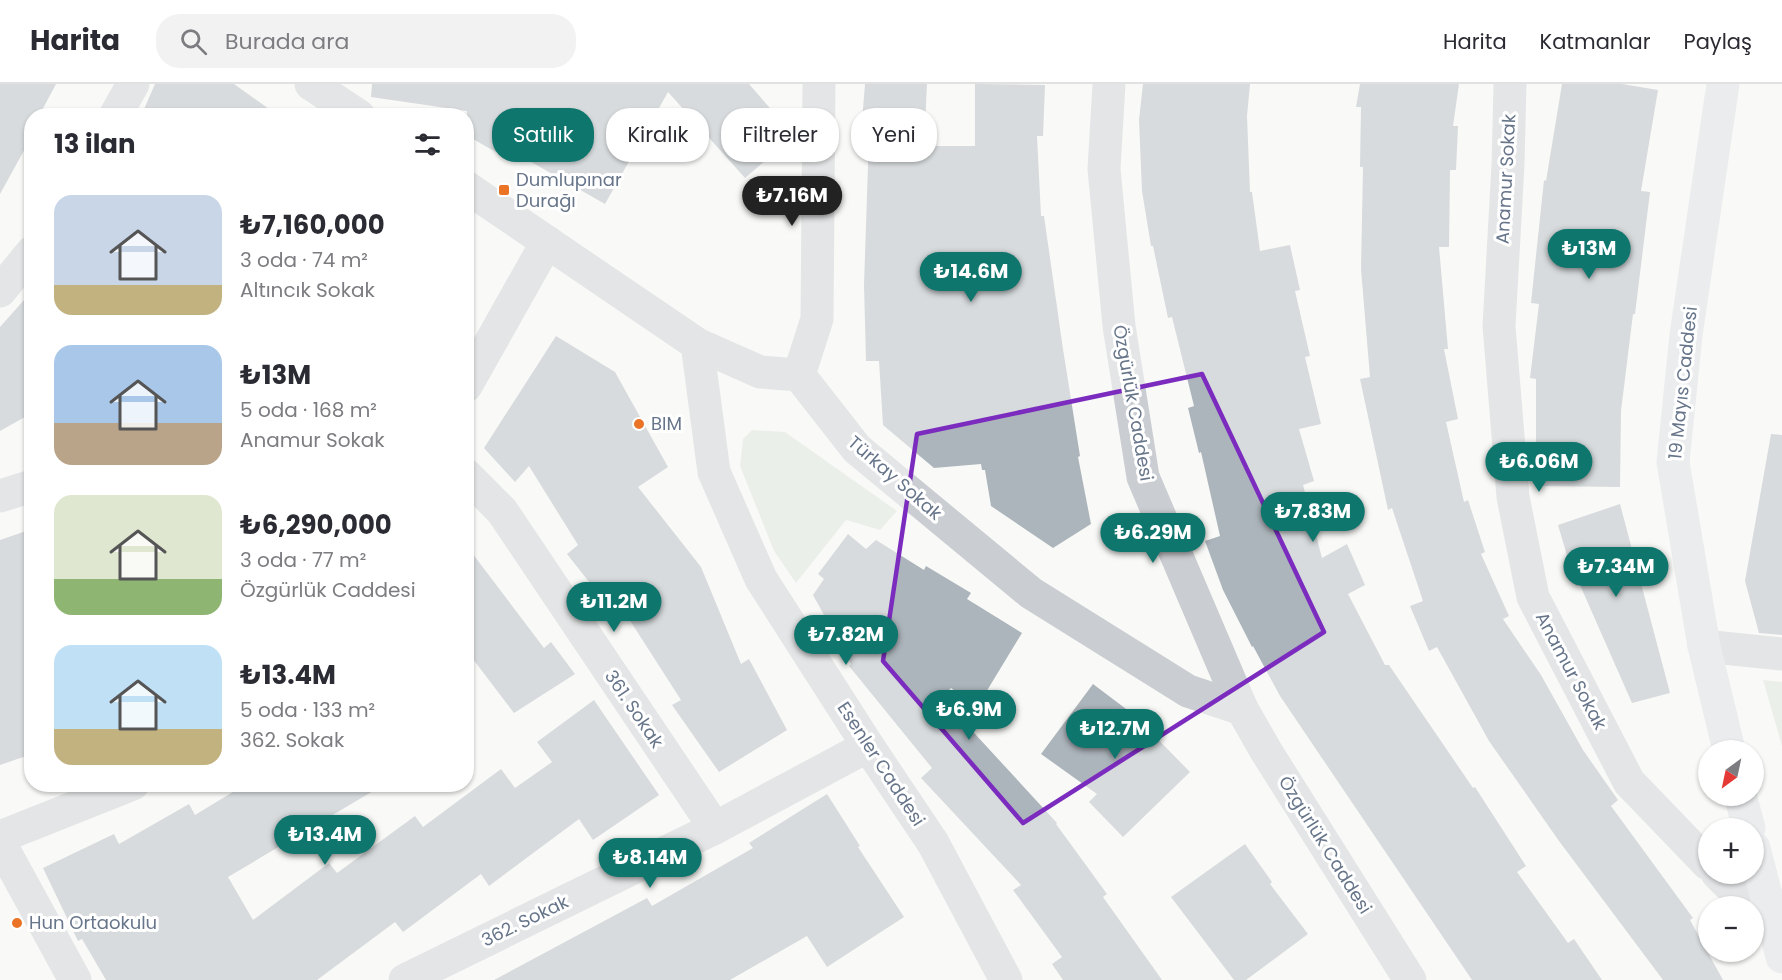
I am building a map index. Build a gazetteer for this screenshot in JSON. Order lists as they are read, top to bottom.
{
  "streets": {
    "main road": ["19 Mayıs Caddesi"],
    "street": [
      "Anamur Sokak",
      "Özgürlük Caddesi",
      "Türkay Sokak",
      "361. Sokak",
      "Esenler Caddesi",
      "362. Sokak"
    ]
  },
  "crossings": [
    ["Özgürlük Caddesi", "Türkay Sokak"],
    ["361. Sokak", "362. Sokak"],
    ["Esenler Caddesi", "362. Sokak"]
  ],
  "places": {
    "transit": ["Dumlupınar Durağı"],
    "other": ["BIM", "Hun Ortaokulu"]
  },
  "north": "bottom left",
  "page": {
    "header": "Harita",
    "search": "Burada ara",
    "nav": ["Harita", "Katmanlar", "Paylaş"],
    "chip": [
      "Satılık",
      "Kiralık",
      "Filtreler",
      "Yeni"
    ],
    "heading": "13 ilan",
    "price": [
      "₺7.16M",
      "₺13M",
      "₺14.6M",
      "₺6.06M",
      "₺7.83M",
      "₺6.29M",
      "₺7.34M",
      "₺11.2M",
      "₺7.82M",
      "₺6.9M",
      "₺12.7M",
      "₺13.4M",
      "₺8.14M"
    ],
    "list": [
      {
        "name": "₺7,160,000",
        "note": "3 oda · 74 m² · Altıncık Sokak"
      },
      {
        "name": "₺13M",
        "note": "5 oda · 168 m² · Anamur Sokak"
      },
      {
        "name": "₺6,290,000",
        "note": "3 oda · 77 m² · Özgürlük Caddesi"
      },
      {
        "name": "₺13.4M",
        "note": "5 oda · 133 m² · 362. Sokak"
      }
    ],
    "map_buttons": ["+", "−"]
  }
}
